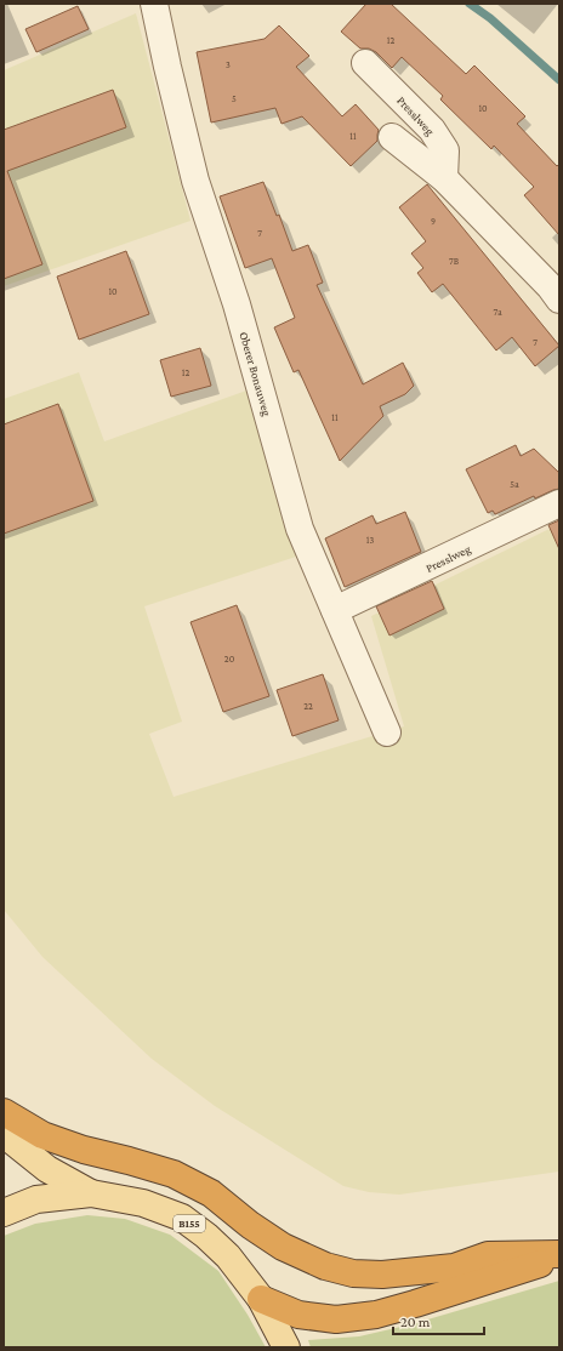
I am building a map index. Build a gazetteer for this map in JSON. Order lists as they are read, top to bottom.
{
  "streets": {
    "main road": ["B155"],
    "street": ["Presslweg", "Oberer Bonauweg"]
  },
  "crossings": [
    ["Presslweg", "Oberer Bonauweg"]
  ],
  "house_numbers": [
    "12",
    "3",
    "5",
    "10",
    "11",
    "9",
    "7",
    "7B",
    "10",
    "7a",
    "7",
    "12",
    "11",
    "5a",
    "13",
    "20",
    "22"
  ],
  "scale_bar": "20 m"
}
